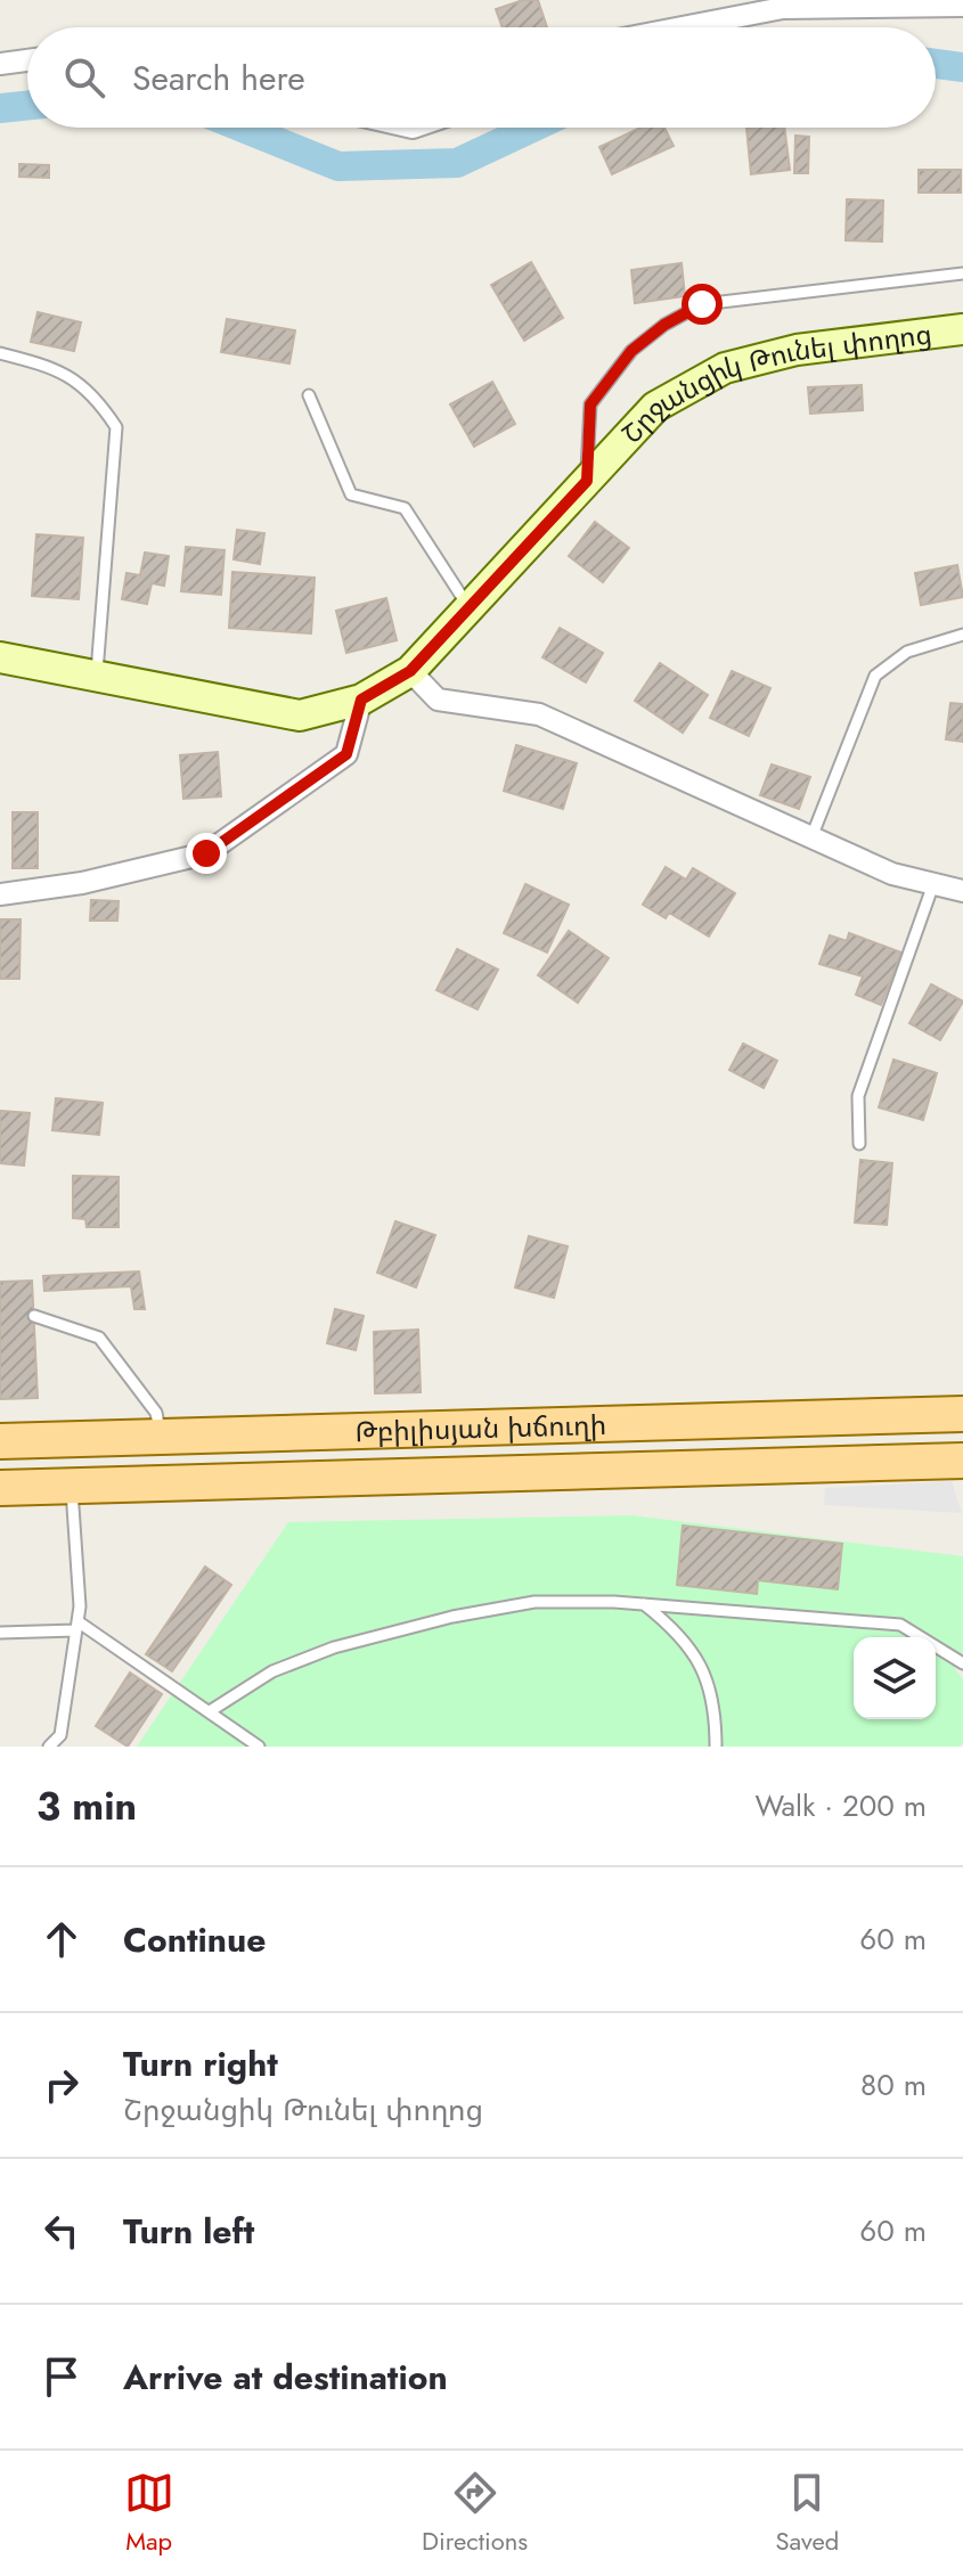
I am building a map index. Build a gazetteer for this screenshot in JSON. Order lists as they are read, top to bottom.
{
  "streets": {
    "main road": ["Թբիլիսյան խճուղի"],
    "street": ["Շրջանցիկ Թունել փողոց"]
  },
  "page": {
    "search": "Search here",
    "heading": ["3 min", "Walk · 200 m"],
    "list": [
      ["Continue", "60 m"],
      ["Turn right", "Շրջանցիկ Թունել փողոց", "80 m"],
      ["Turn left", "60 m"],
      "Arrive at destination"
    ],
    "nav": ["Map", "Directions", "Saved"]
  }
}
